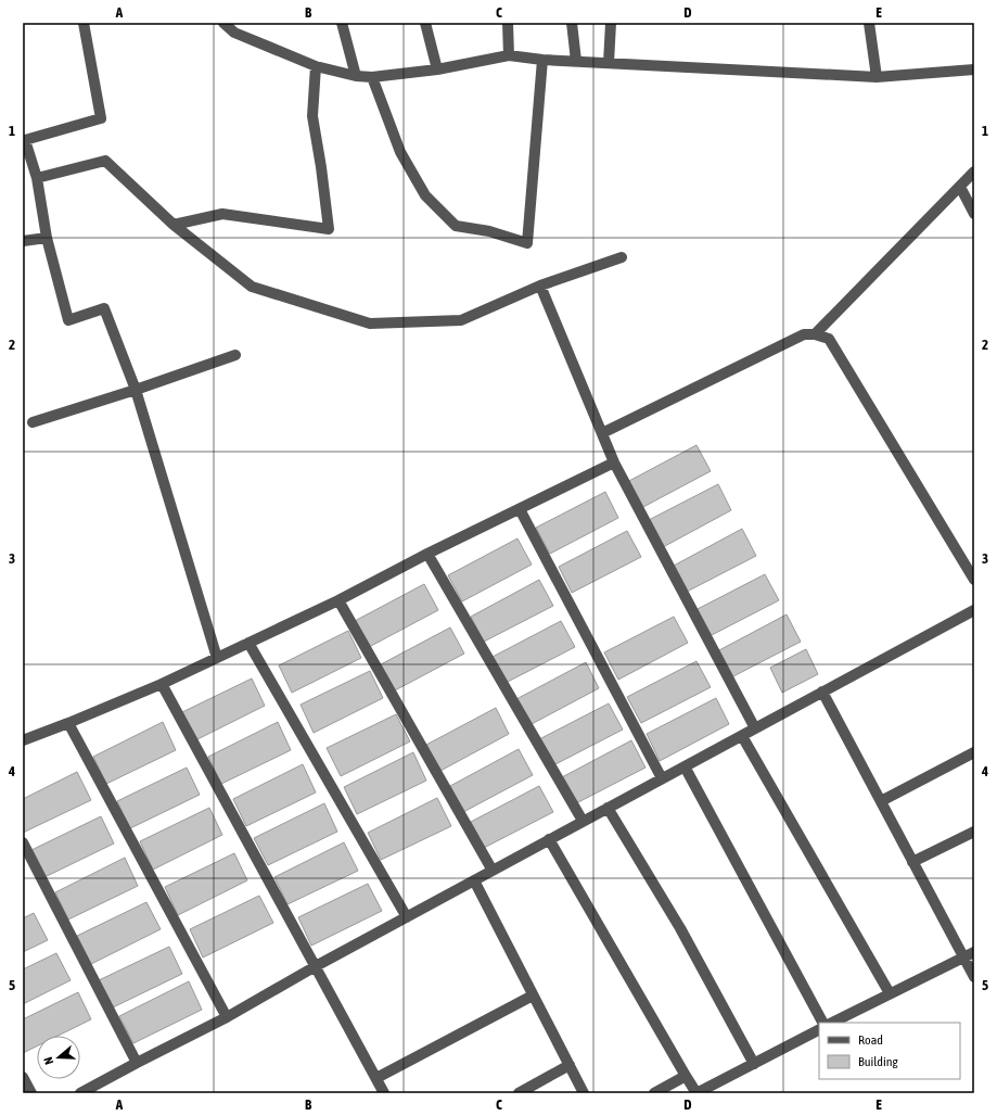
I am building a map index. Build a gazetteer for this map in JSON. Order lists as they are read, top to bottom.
{
  "legend": ["Road", "Building"],
  "north": "left",
  "grid": {
    "columns": [
      "A",
      "B",
      "C",
      "D",
      "E"
    ],
    "rows": [
      "1",
      "2",
      "3",
      "4",
      "5"
    ]
  }
}
